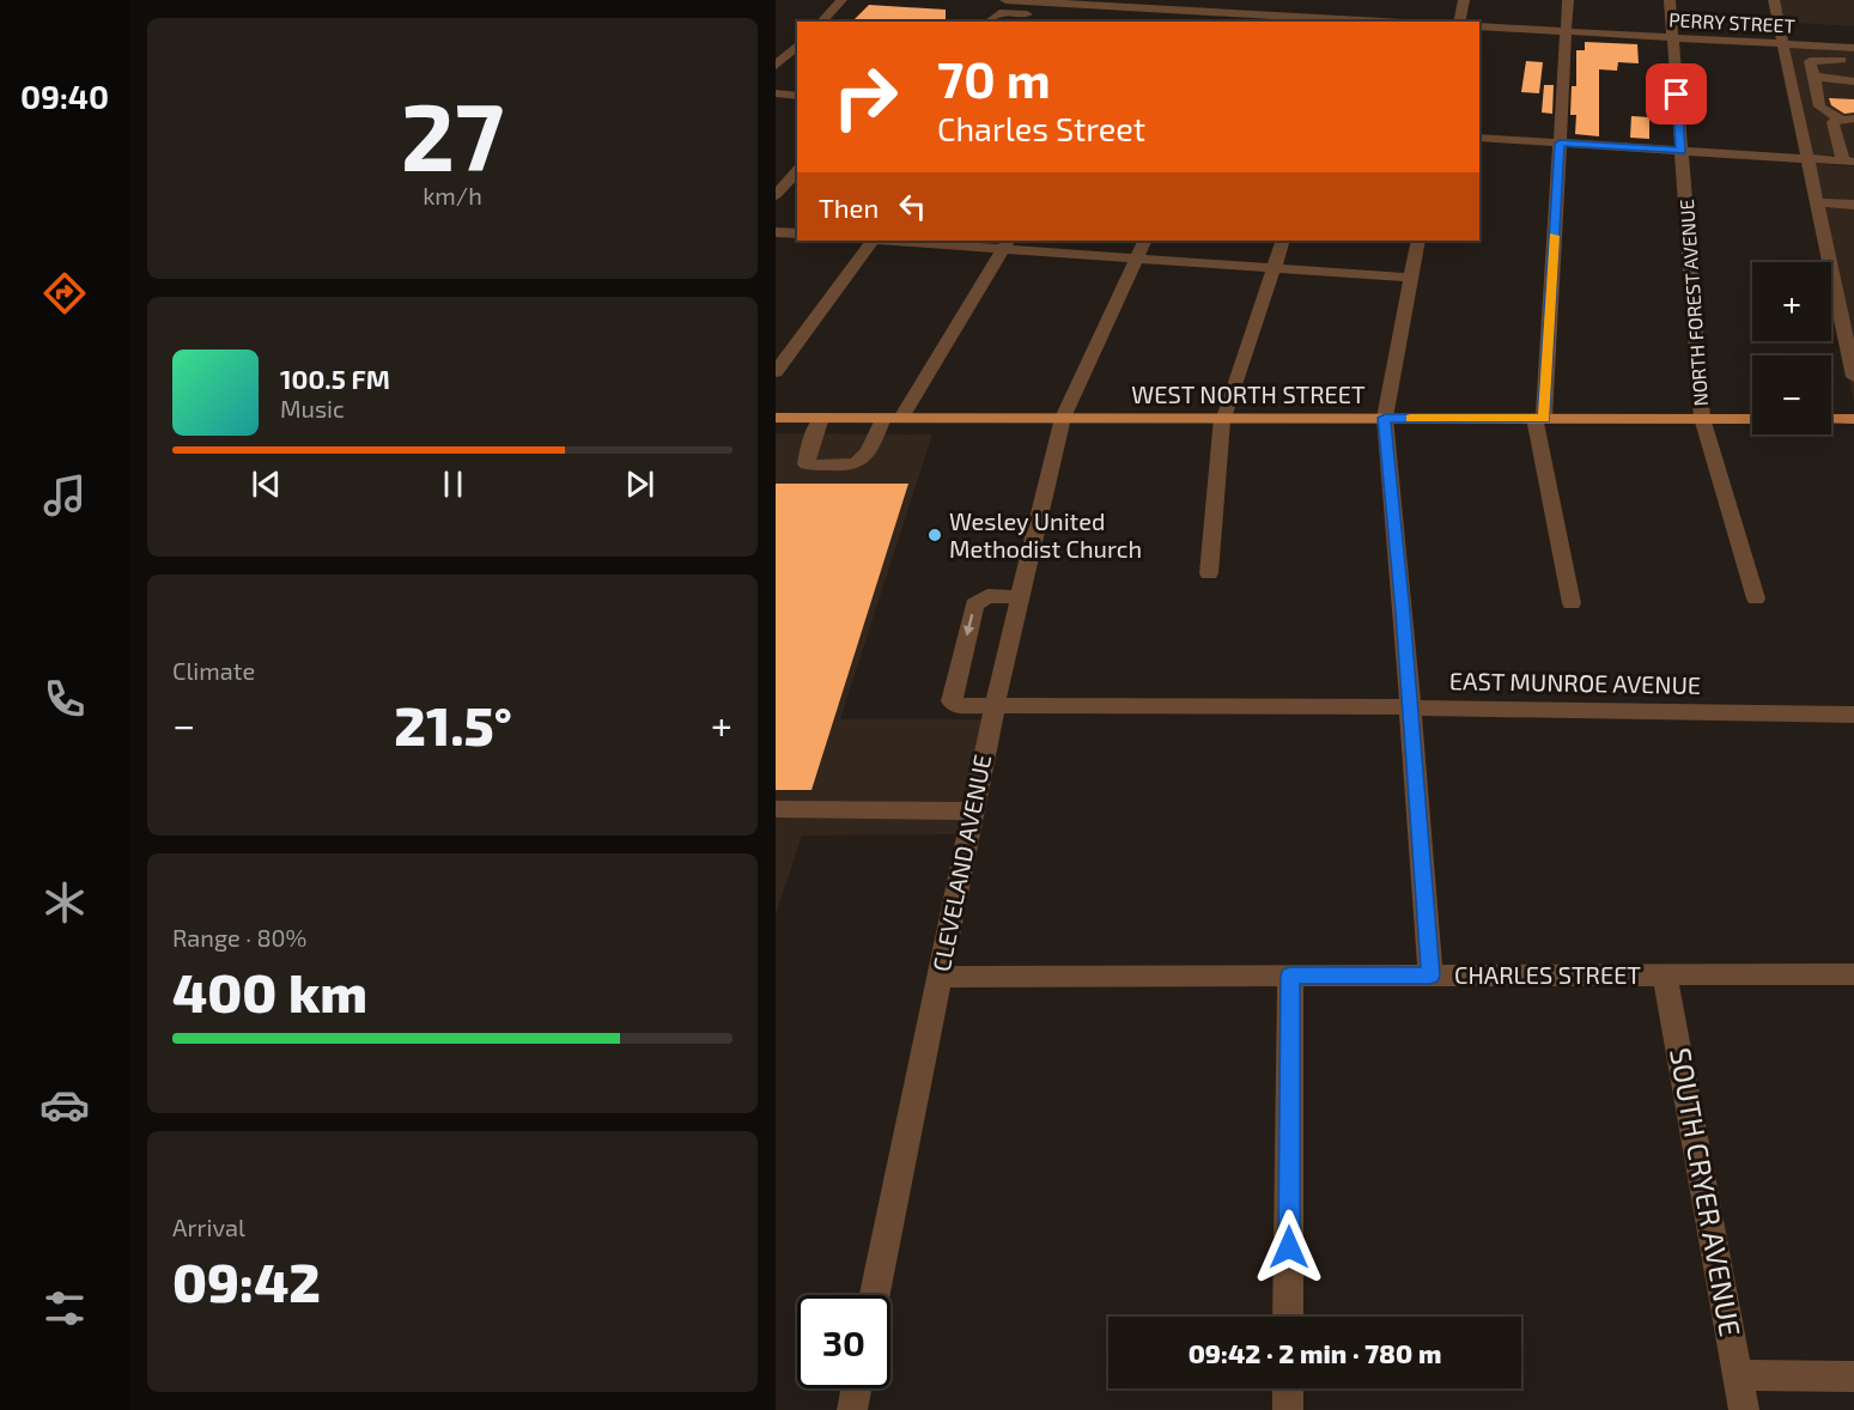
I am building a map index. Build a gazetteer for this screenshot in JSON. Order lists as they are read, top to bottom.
{
  "streets": {
    "main road": ["WEST NORTH STREET"],
    "street": [
      "PERRY STREET",
      "NORTH FOREST AVENUE",
      "EAST MUNROE AVENUE",
      "CLEVELAND AVENUE",
      "CHARLES STREET",
      "SOUTH CRYER AVENUE"
    ]
  },
  "crossings": [
    ["PERRY STREET", "NORTH FOREST AVENUE"],
    ["NORTH FOREST AVENUE", "WEST NORTH STREET"],
    ["WEST NORTH STREET", "CLEVELAND AVENUE"],
    ["EAST MUNROE AVENUE", "CLEVELAND AVENUE"],
    ["CLEVELAND AVENUE", "CHARLES STREET"],
    ["CHARLES STREET", "SOUTH CRYER AVENUE"]
  ],
  "places": ["Wesley United Methodist Church"],
  "page": {
    "tabs": "09:40",
    "tile": [
      ["27", "km/h"],
      "Climate",
      ["Range · 80%", "400 km"],
      ["Arrival", "09:42"]
    ],
    "turn": ["70 m", "Charles Street"],
    "then": "Then",
    "map_buttons": ["+", "−"],
    "song": ["100.5 FM", "Music"],
    "heat": ["−", "21.5°", "+"],
    "limit": "30",
    "trip": "09:42 · 2 min · 780 m"
  }
}
